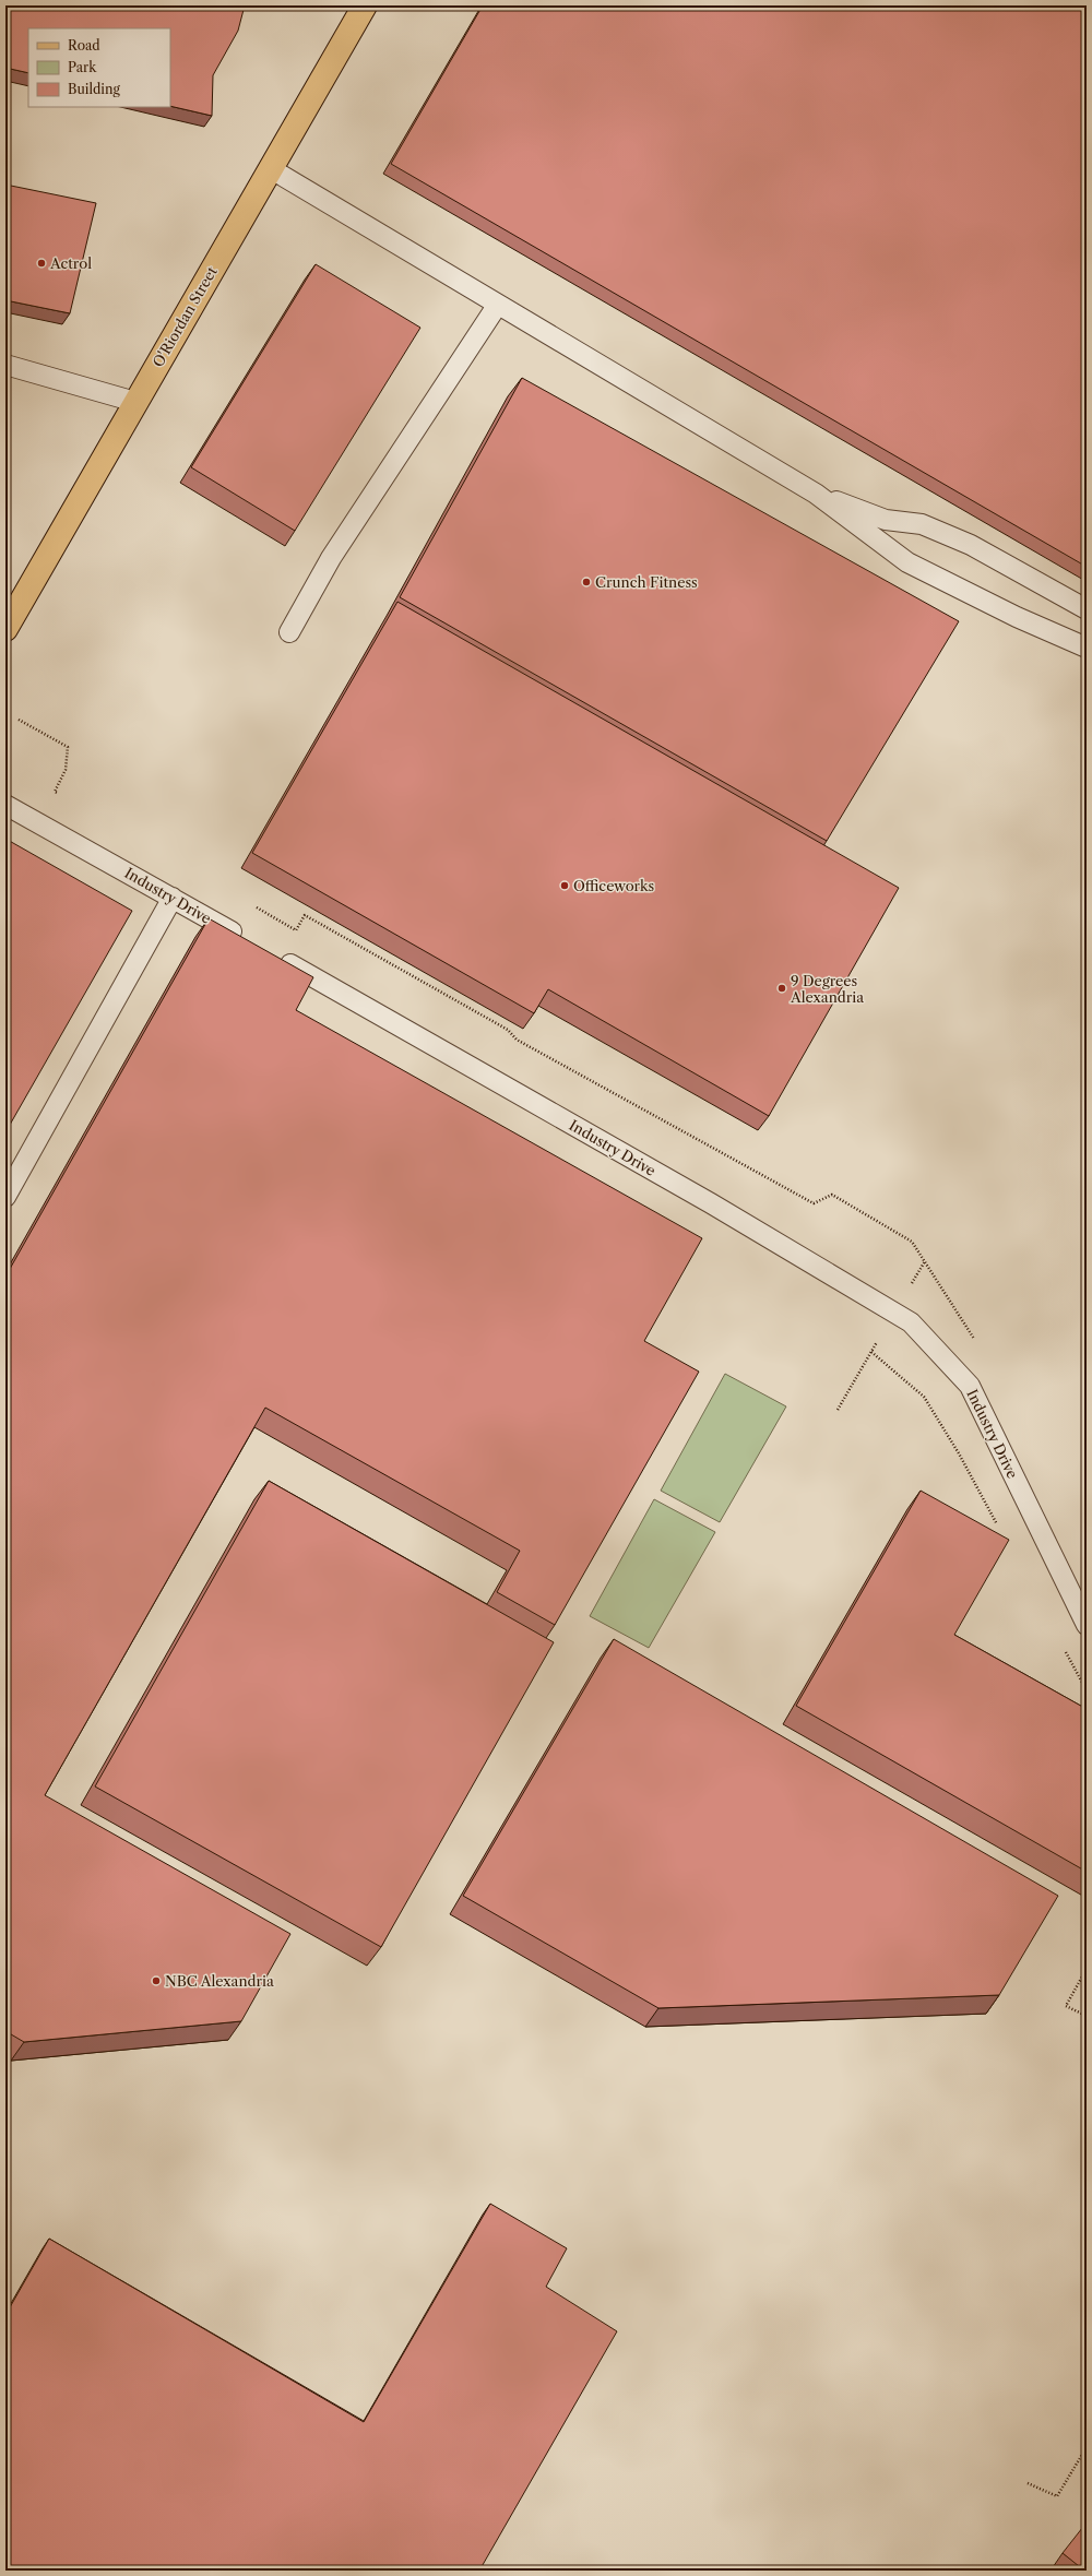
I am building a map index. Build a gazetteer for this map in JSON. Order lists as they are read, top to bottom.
{
  "streets": {
    "main road": ["O'Riordan Street"],
    "lane": ["Industry Drive"]
  },
  "places": [
    "Actrol",
    "Crunch Fitness",
    "Officeworks",
    "9 Degrees Alexandria",
    "NBC Alexandria"
  ],
  "legend": ["Road", "Park", "Building"]
}
